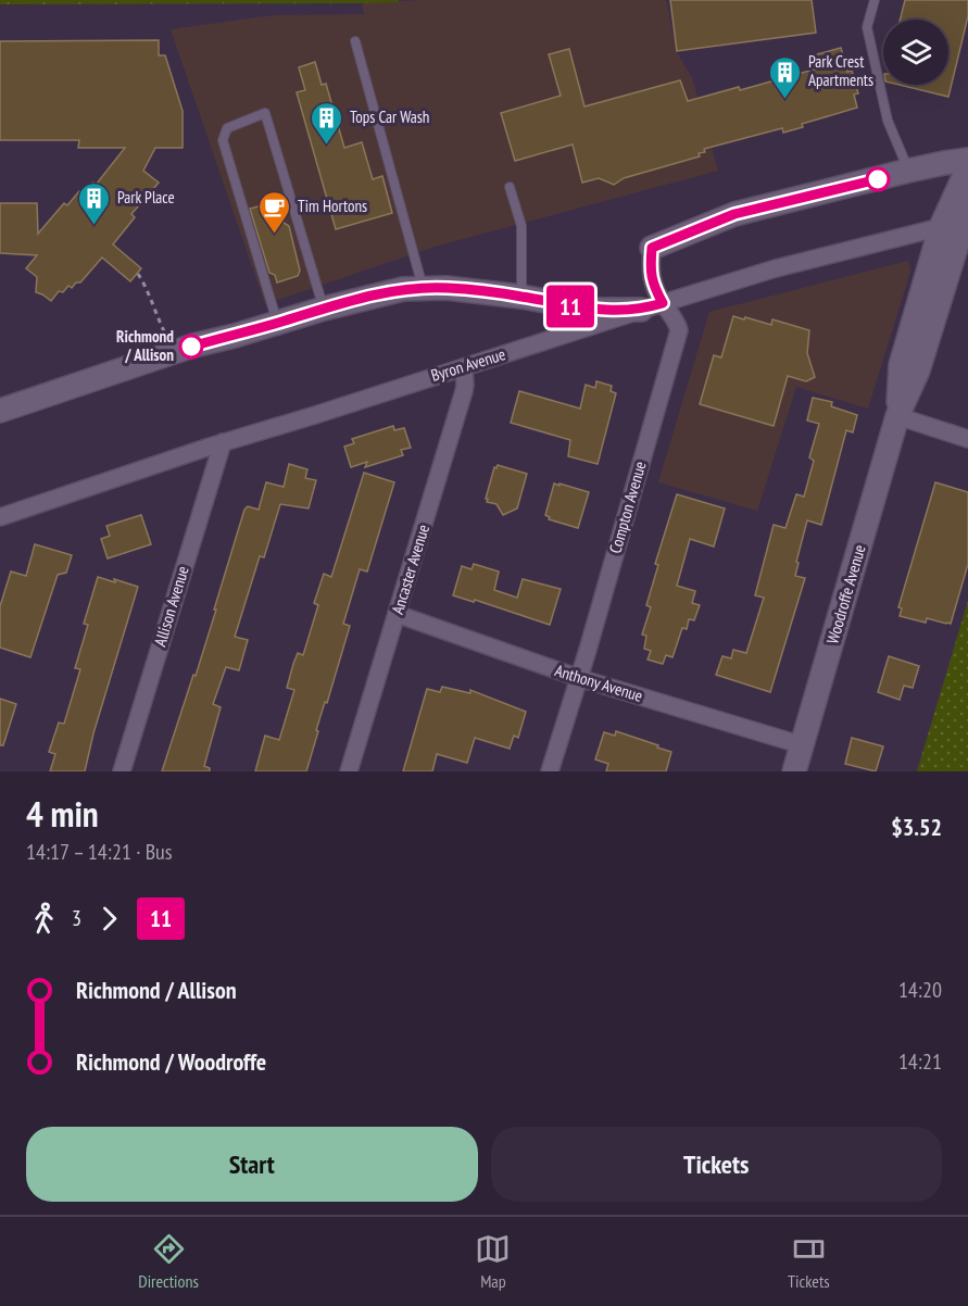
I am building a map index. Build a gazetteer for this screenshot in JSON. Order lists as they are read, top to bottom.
{
  "streets": {
    "main road": ["Woodroffe Avenue"],
    "street": [
      "Byron Avenue",
      "Compton Avenue",
      "Ancaster Avenue",
      "Allison Avenue",
      "Anthony Avenue"
    ]
  },
  "crossings": [
    ["Byron Avenue", "Compton Avenue"],
    ["Byron Avenue", "Ancaster Avenue"],
    ["Byron Avenue", "Woodroffe Avenue"],
    ["Byron Avenue", "Allison Avenue"],
    ["Compton Avenue", "Anthony Avenue"],
    ["Ancaster Avenue", "Anthony Avenue"],
    ["Woodroffe Avenue", "Anthony Avenue"]
  ],
  "places": {
    "building": ["Park Crest Apartments", "Tops Car Wash", "Park Place"],
    "cafe": ["Tim Hortons"],
    "other": ["Richmond / Allison"]
  },
  "lines": ["bus line 11"],
  "page": {
    "on_map": "11",
    "heading": ["4 min", "14:17 – 14:21 · Bus", "$3.52"],
    "legs": ["3", "11"],
    "list": [
      {
        "name": "Richmond / Allison",
        "value": "14:20"
      },
      {
        "name": "Richmond / Woodroffe",
        "value": "14:21"
      }
    ],
    "buttons": ["Start", "Tickets"],
    "tabs": ["Directions", "Map", "Tickets"]
  }
}
